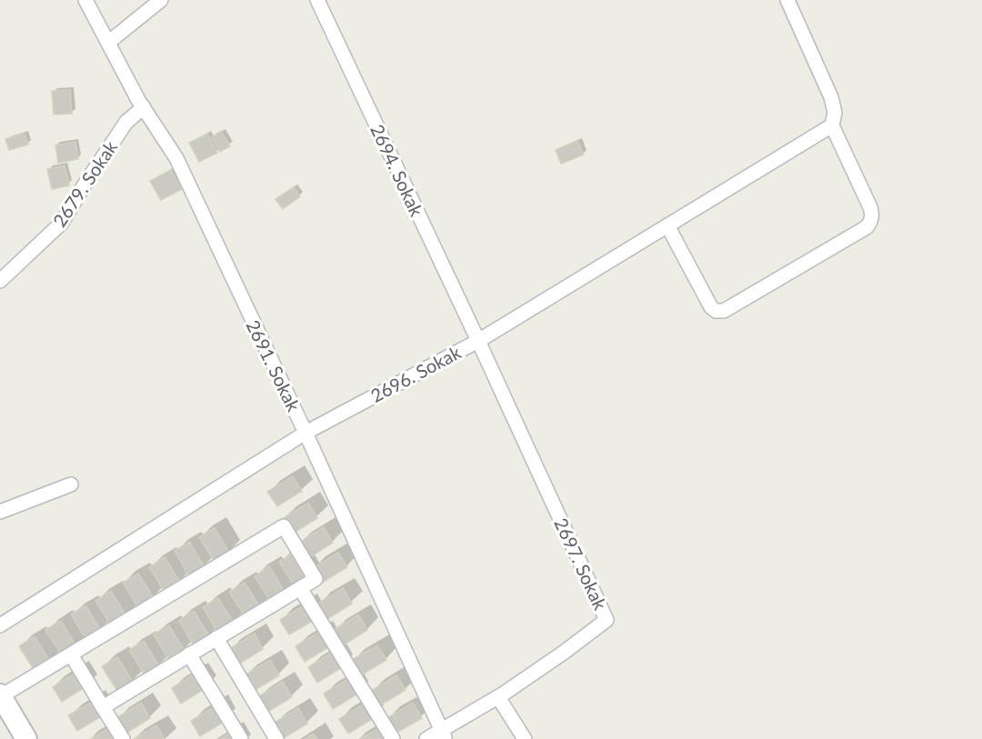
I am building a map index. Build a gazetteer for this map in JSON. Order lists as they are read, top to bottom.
{
  "streets": {
    "street": [
      "2694. Sokak",
      "2679. Sokak",
      "2691. Sokak",
      "2696. Sokak",
      "2697. Sokak"
    ]
  },
  "crossings": [
    ["2694. Sokak", "2696. Sokak"],
    ["2694. Sokak", "2697. Sokak"],
    ["2679. Sokak", "2691. Sokak"],
    ["2691. Sokak", "2696. Sokak"],
    ["2691. Sokak", "2697. Sokak"],
    ["2696. Sokak", "2697. Sokak"]
  ]
}
